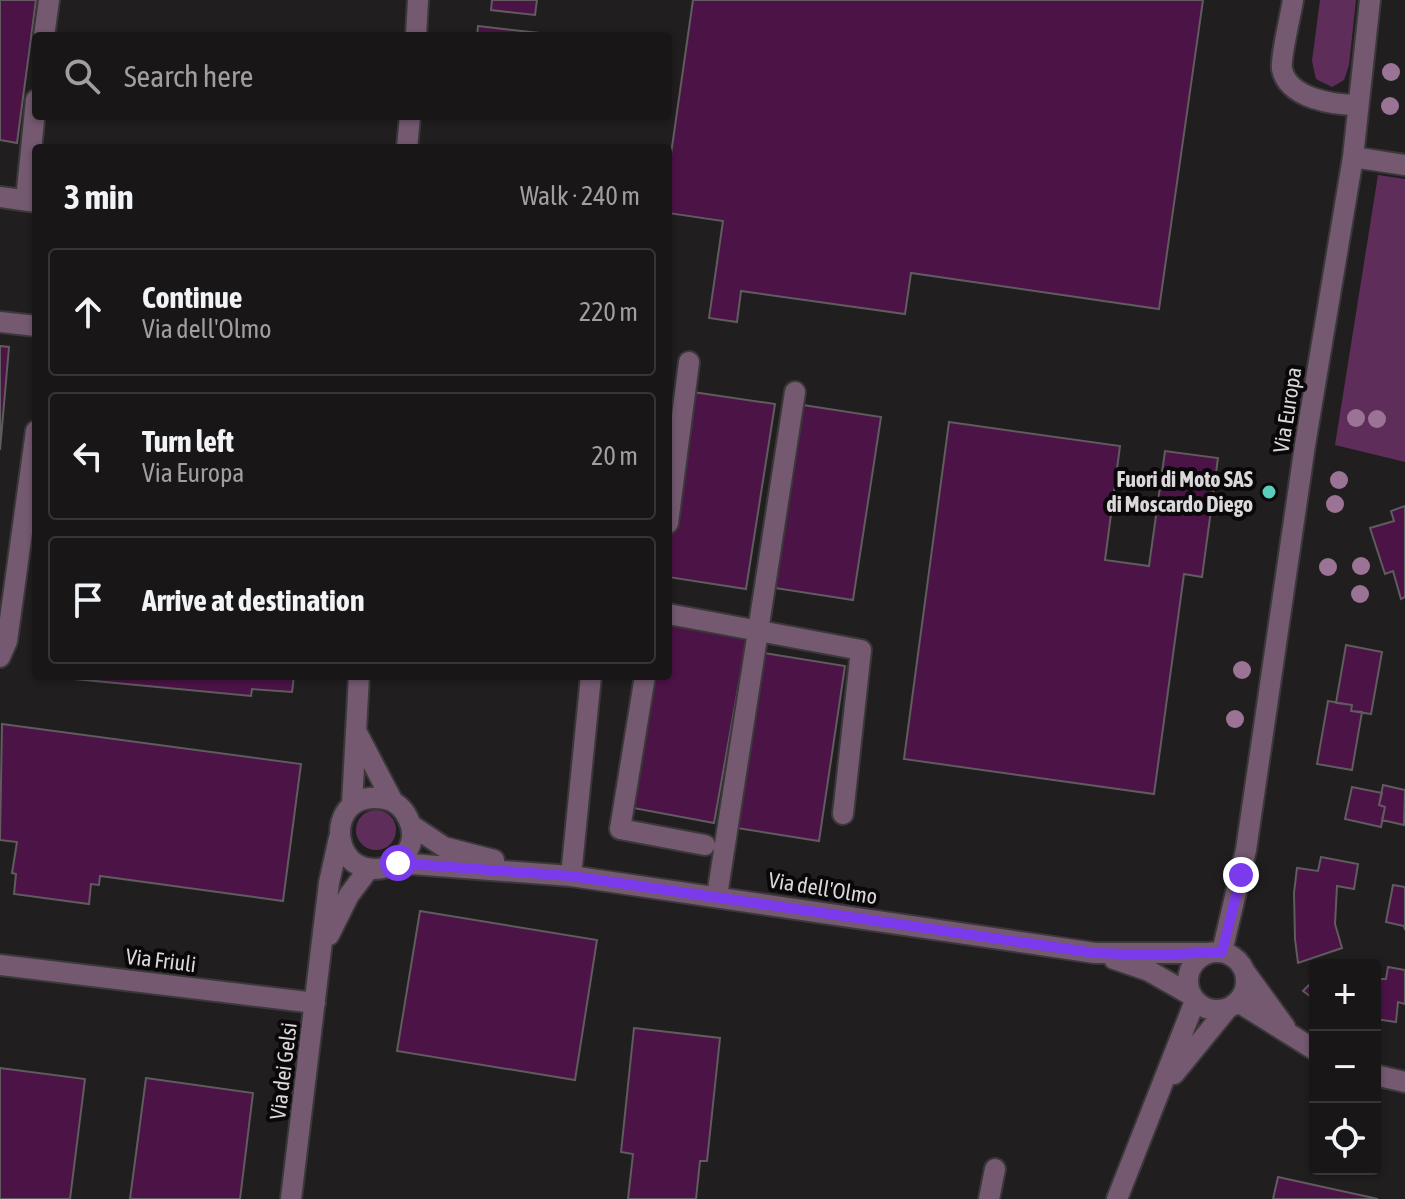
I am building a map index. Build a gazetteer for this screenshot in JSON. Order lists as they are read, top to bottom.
{
  "streets": {
    "street": [
      "Via Europa",
      "Via dell'Olmo",
      "Via Friuli",
      "Via dei Gelsi"
    ]
  },
  "crossings": [
    ["Via Europa", "Via dell'Olmo"],
    ["Via dell'Olmo", "Via dei Gelsi"],
    ["Via Friuli", "Via dei Gelsi"]
  ],
  "places": ["Fuori di Moto SAS di Moscardo Diego"],
  "page": {
    "search": "Search here",
    "heading": ["3 min", "Walk · 240 m"],
    "list": [
      ["Continue", "Via dell'Olmo", "220 m"],
      ["Turn left", "Via Europa", "20 m"],
      "Arrive at destination"
    ],
    "map_buttons": ["+", "−"]
  }
}
